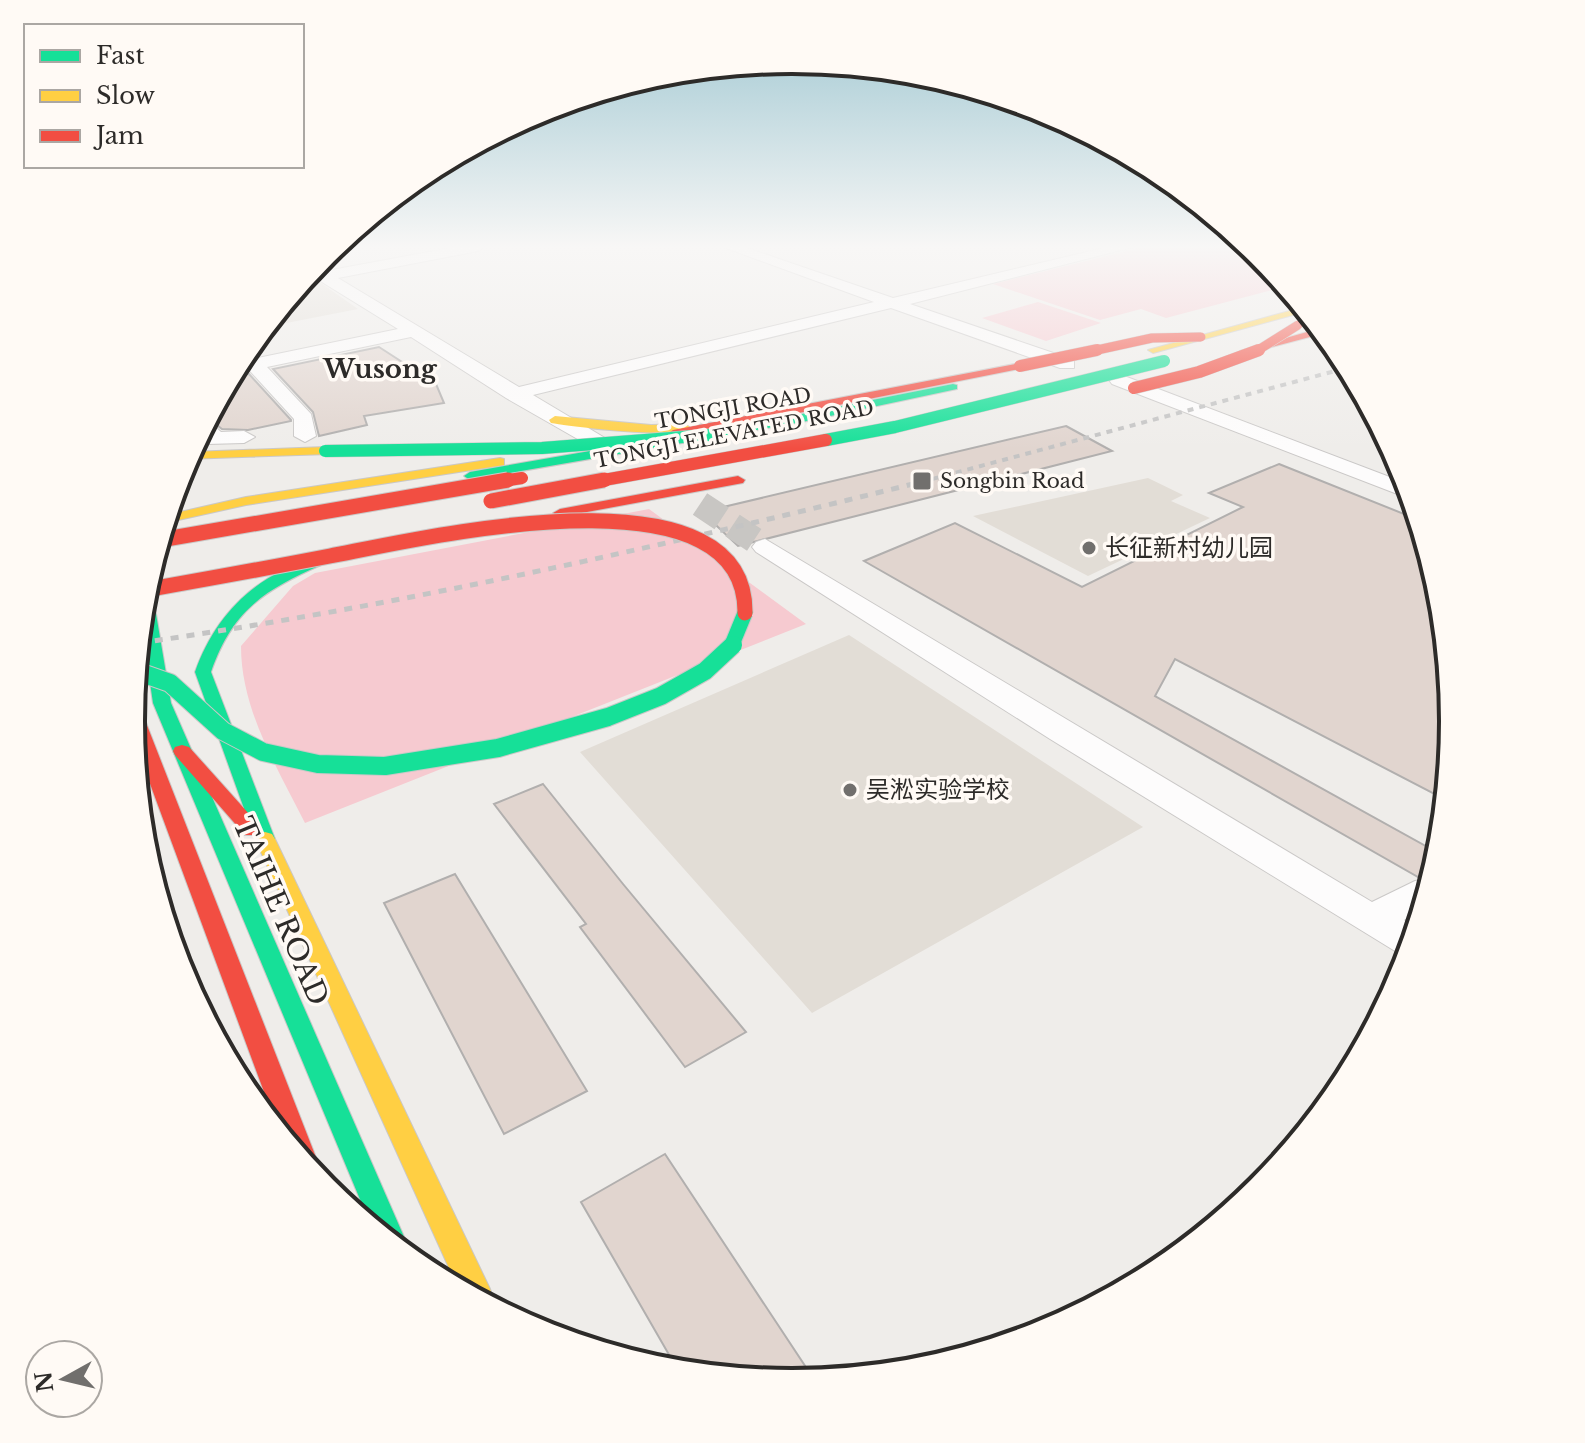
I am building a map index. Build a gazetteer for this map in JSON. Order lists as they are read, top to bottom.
{
  "streets": {
    "main road": ["TONGJI ROAD", "TONGJI ELEVATED ROAD", "TAIHE ROAD"]
  },
  "districts": ["Wusong"],
  "places": {
    "transit": ["Songbin Road"],
    "other": ["长征新村幼儿园", "吴淞实验学校"]
  },
  "legend": ["Fast", "Slow", "Jam"],
  "north": "left"
}
